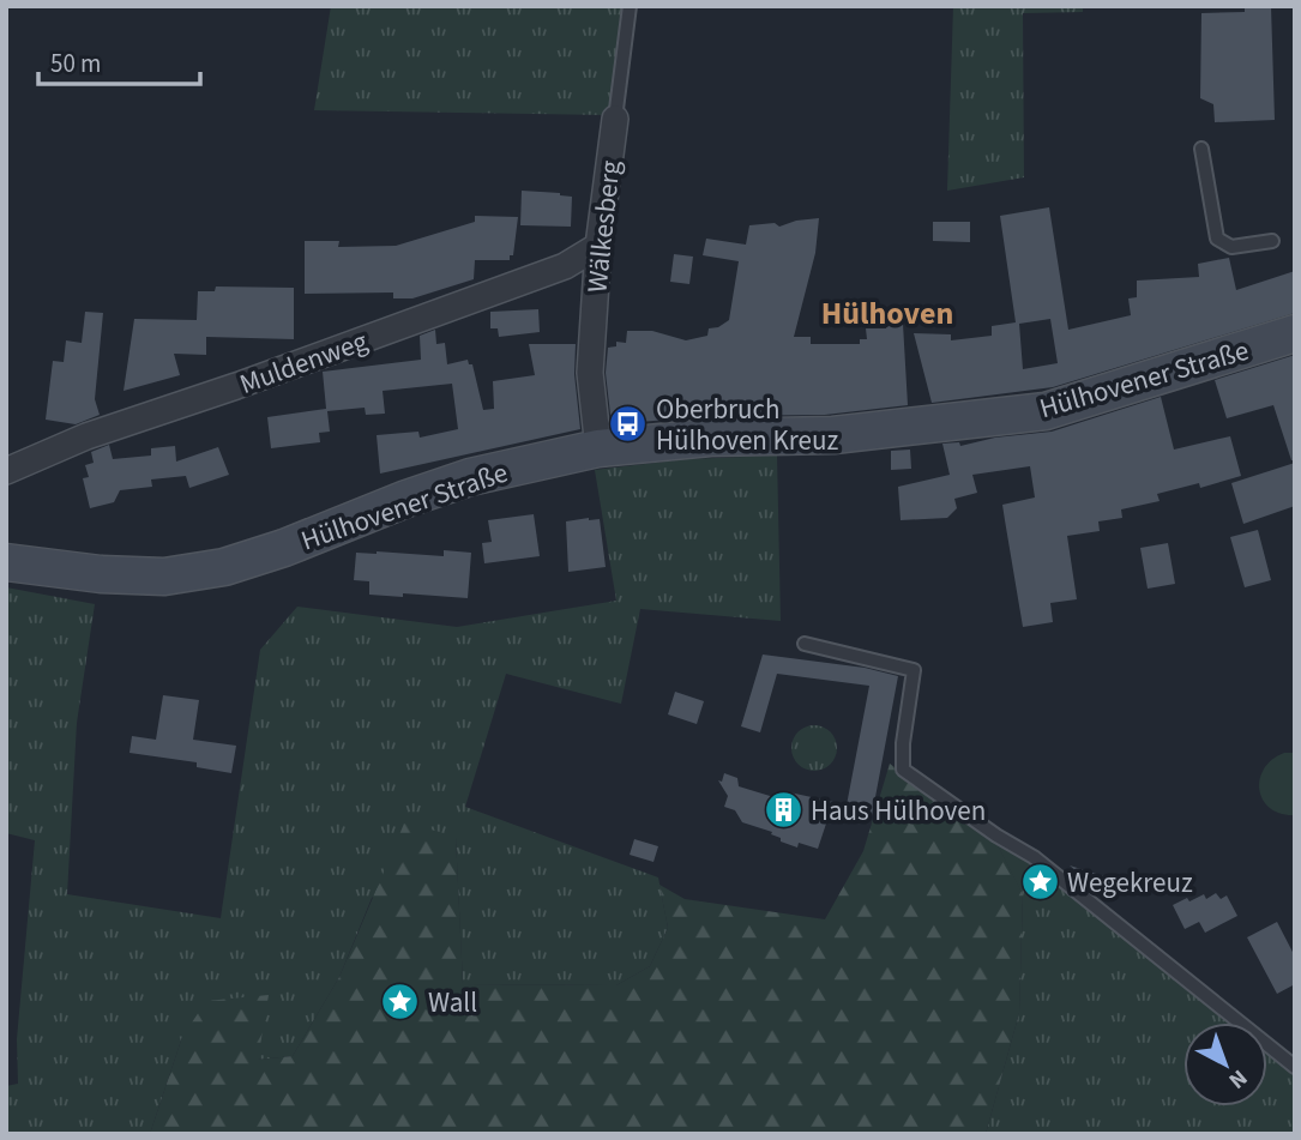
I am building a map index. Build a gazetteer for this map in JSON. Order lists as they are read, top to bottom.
{
  "streets": {
    "main road": ["Hülhovener Straße"],
    "street": ["Wälkesberg", "Muldenweg"]
  },
  "crossings": [
    ["Wälkesberg", "Muldenweg"],
    ["Wälkesberg", "Hülhovener Straße"]
  ],
  "districts": ["Hülhoven"],
  "places": {
    "bus stop": ["Oberbruch Hülhoven Kreuz"],
    "building": ["Haus Hülhoven"],
    "place": ["Wegekreuz", "Wall"]
  },
  "scale_bar": "50 m",
  "north": "bottom right"
}
